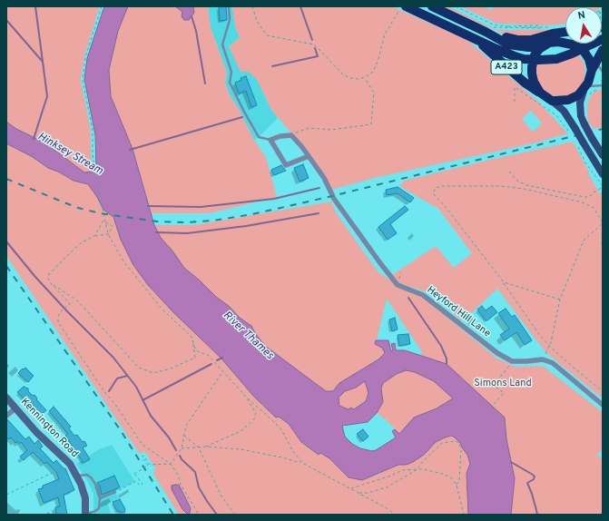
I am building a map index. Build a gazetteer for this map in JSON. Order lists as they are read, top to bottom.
{
  "streets": {
    "highway": ["A423"],
    "street": ["Heyford Hill Lane", "Kennington Road"]
  },
  "water": ["Hinksey Stream", "River Thames"],
  "parks": ["Simons Land"],
  "north": "top"
}
